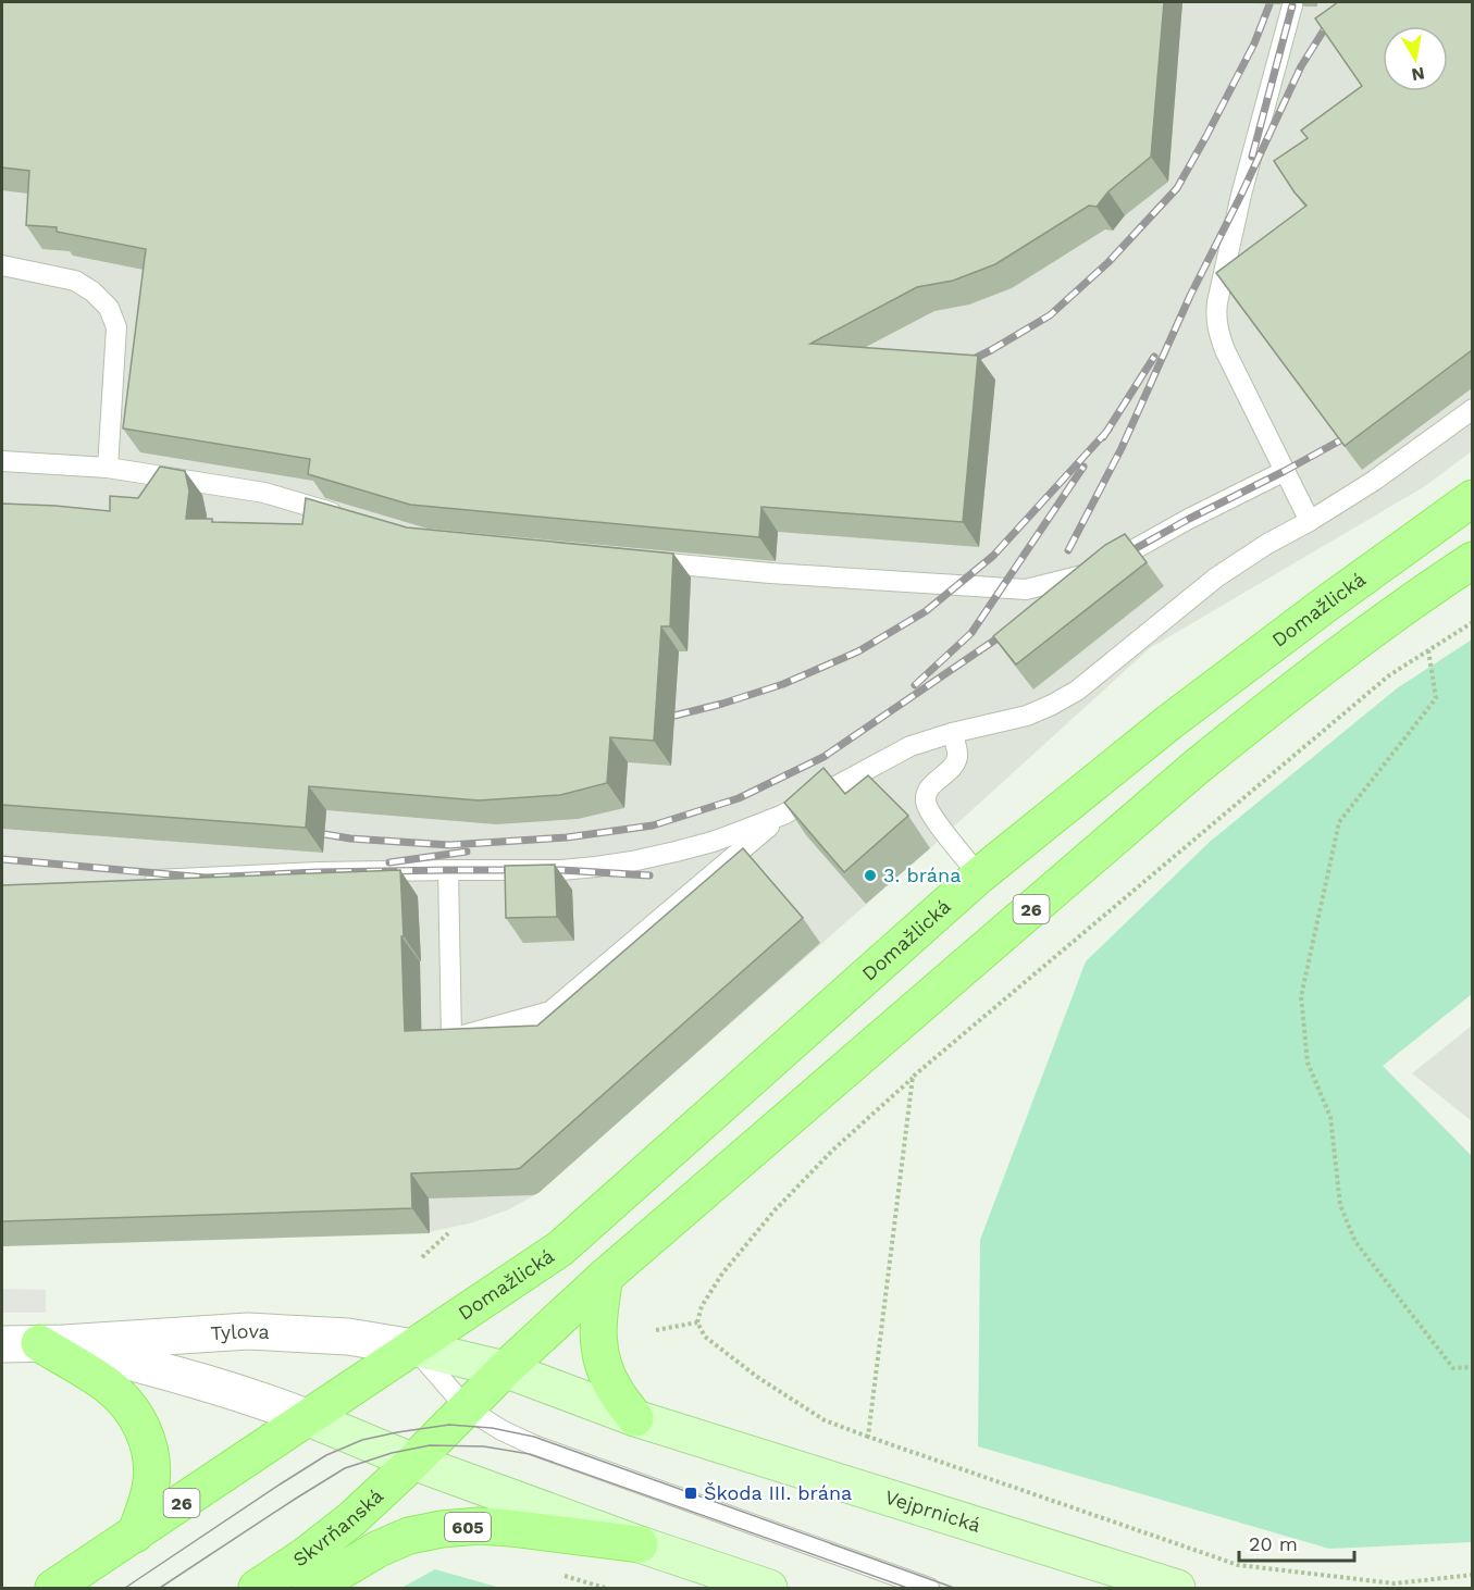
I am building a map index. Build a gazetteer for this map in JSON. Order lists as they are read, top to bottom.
{
  "streets": {
    "main road": [
      "Domažlická",
      "26",
      "Vejprnická",
      "Skvrňanská",
      "605"
    ],
    "street": ["Tylova"]
  },
  "crossings": [
    ["Domažlická", "26"],
    ["Domažlická", "Tylova"],
    ["Domažlická", "Vejprnická"],
    ["26", "Tylova"],
    ["26", "Vejprnická"],
    ["26", "Skvrňanská"],
    ["Tylova", "Vejprnická"]
  ],
  "places": {
    "other": ["3. brána"],
    "transit": ["Škoda III. brána"]
  },
  "scale_bar": "20 m",
  "north": "bottom"
}
